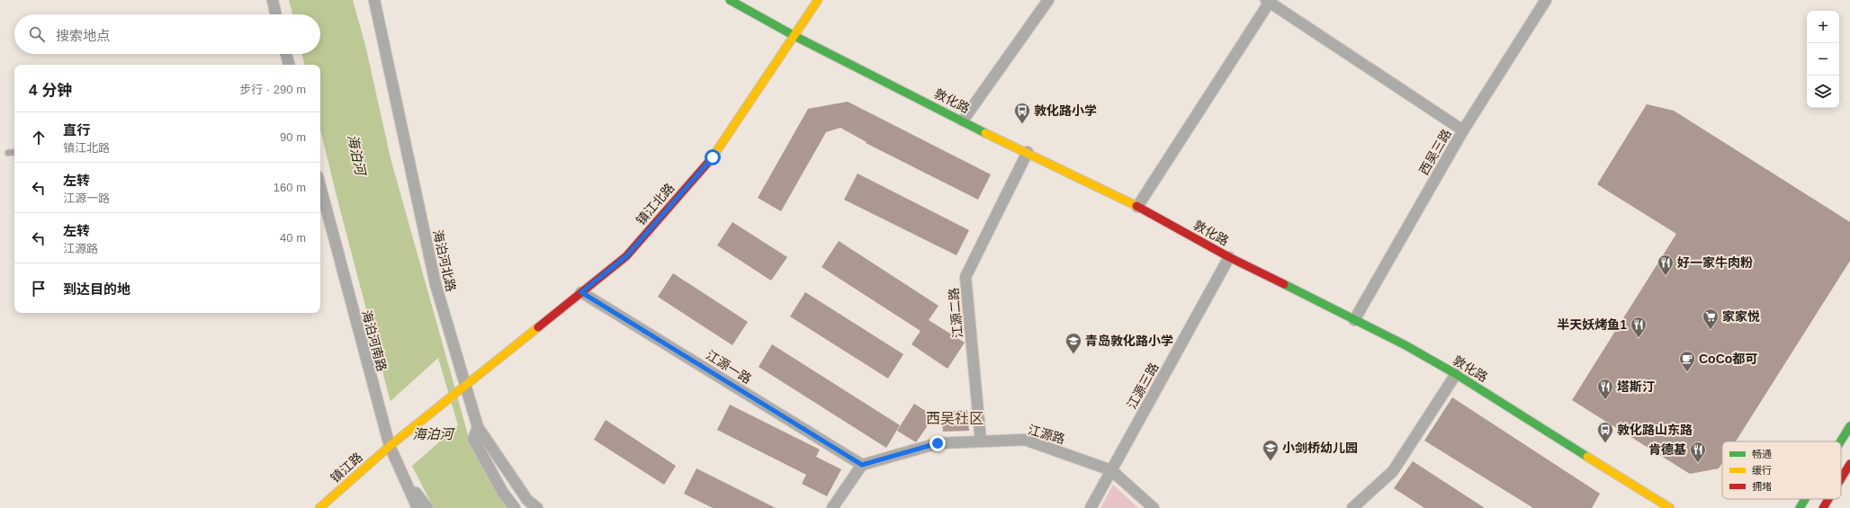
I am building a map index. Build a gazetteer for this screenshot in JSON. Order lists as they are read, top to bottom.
{
  "streets": {
    "street": [
      "敦化路",
      "西吴三路",
      "镇江北路",
      "海泊河北路",
      "江源二路",
      "海泊河南路",
      "江源一路",
      "江源三路",
      "江源路",
      "镇江路"
    ]
  },
  "crossings": [
    ["敦化路", "西吴三路"],
    ["敦化路", "镇江北路"],
    ["敦化路", "江源二路"],
    ["敦化路", "江源三路"],
    ["镇江北路", "海泊河北路"],
    ["镇江北路", "江源一路"],
    ["镇江北路", "镇江路"],
    ["海泊河北路", "镇江路"],
    ["江源二路", "江源路"],
    ["海泊河南路", "镇江路"],
    ["江源一路", "江源路"],
    ["江源三路", "江源路"]
  ],
  "districts": ["西吴社区"],
  "water": ["海泊河"],
  "places": {
    "bus stop": ["敦化路小学", "敦化路山东路"],
    "restaurant": [
      "好一家牛肉粉",
      "半天妖烤鱼1",
      "塔斯汀",
      "肯德基"
    ],
    "supermarket": ["家家悦"],
    "school or university": ["青岛敦化路小学", "小剑桥幼儿园"],
    "cafe": ["CoCo都可"]
  },
  "legend": ["畅通", "缓行", "拥堵"],
  "page": {
    "map_buttons": ["+", "−"],
    "search": "搜索地点",
    "heading": ["4 分钟", "步行 · 290 m"],
    "list": [
      ["直行", "镇江北路", "90 m"],
      ["左转", "江源一路", "160 m"],
      ["左转", "江源路", "40 m"],
      "到达目的地"
    ]
  }
}
